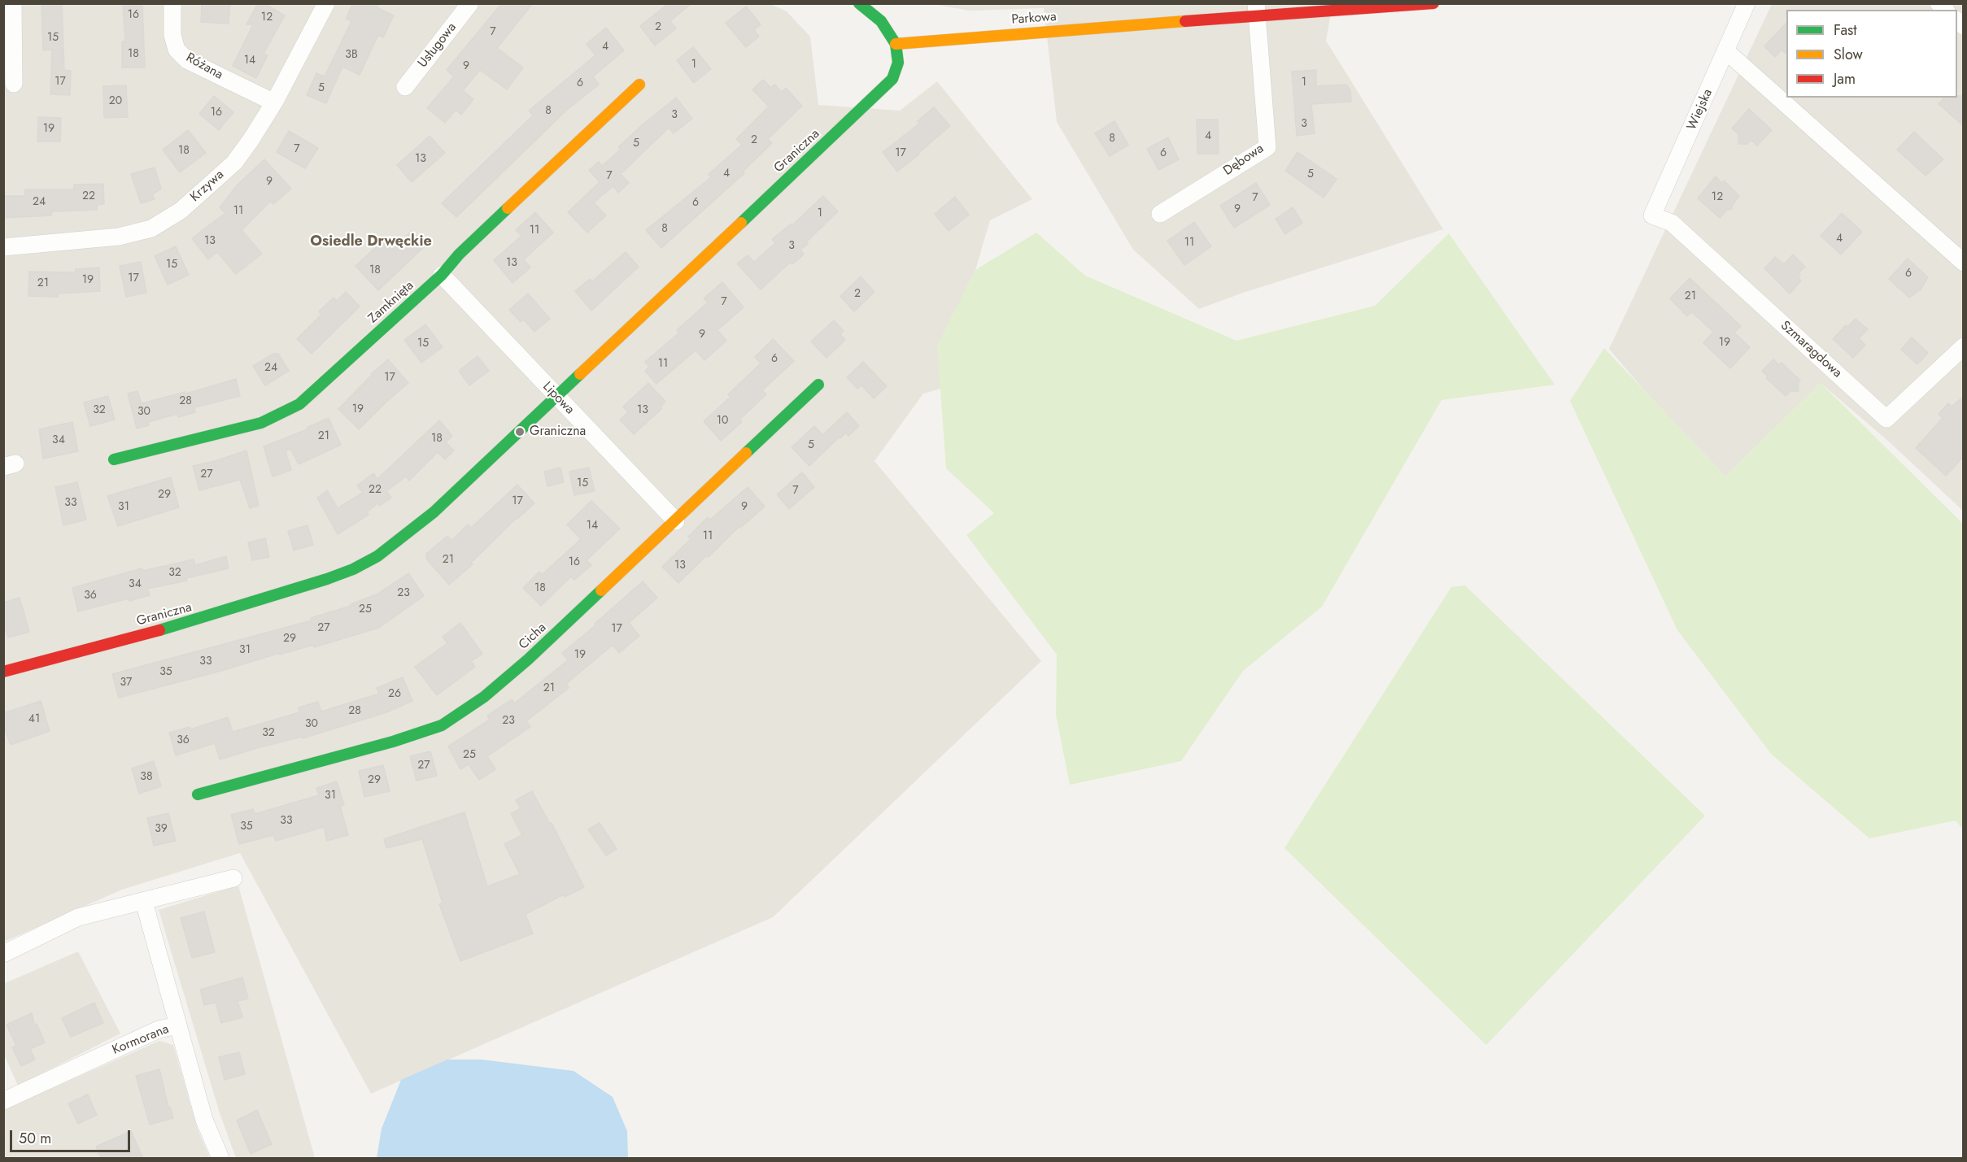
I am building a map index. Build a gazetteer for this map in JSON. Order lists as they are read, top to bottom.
{
  "streets": {
    "street": [
      "Parkowa",
      "Usługowa",
      "Różana",
      "Wiejska",
      "Graniczna",
      "Dębowa",
      "Krzywa",
      "Zamknięta",
      "Szmaragdowa",
      "Lipowa",
      "Cicha",
      "Kormorana"
    ]
  },
  "crossings": [
    ["Parkowa", "Graniczna"],
    ["Parkowa", "Dębowa"],
    ["Różana", "Krzywa"],
    ["Wiejska", "Szmaragdowa"],
    ["Graniczna", "Lipowa"],
    ["Zamknięta", "Lipowa"],
    ["Lipowa", "Cicha"]
  ],
  "districts": ["Osiedle Drwęckie"],
  "places": ["Graniczna"],
  "house_numbers": [
    "16",
    "12",
    "2",
    "7",
    "15",
    "4",
    "18",
    "3B",
    "14",
    "1",
    "9",
    "17",
    "1",
    "6",
    "5",
    "20",
    "8",
    "16",
    "3",
    "3",
    "19",
    "4",
    "8",
    "2",
    "5",
    "7",
    "18",
    "17",
    "6",
    "13",
    "4",
    "5",
    "7",
    "9",
    "22",
    "12",
    "7",
    "24",
    "6",
    "9",
    "11",
    "1",
    "8",
    "11",
    "4",
    "13",
    "11",
    "3",
    "13",
    "15",
    "18",
    "6",
    "17",
    "19",
    "21",
    "2",
    "21",
    "7",
    "9",
    "19",
    "15",
    "6",
    "11",
    "24",
    "17",
    "28",
    "19",
    "32",
    "13",
    "30",
    "10",
    "21",
    "18",
    "34",
    "5",
    "27",
    "15",
    "22",
    "7",
    "29",
    "17",
    "33",
    "31",
    "9",
    "14",
    "11",
    "21",
    "16",
    "13",
    "32",
    "34",
    "18",
    "23",
    "36",
    "25",
    "27",
    "17",
    "29",
    "31",
    "19",
    "33",
    "35",
    "37",
    "21",
    "26",
    "28",
    "41",
    "23",
    "30",
    "32",
    "36",
    "25",
    "27",
    "38",
    "29",
    "31",
    "33",
    "35",
    "39"
  ],
  "legend": ["Fast", "Slow", "Jam"],
  "scale_bar": "50 m"
}
